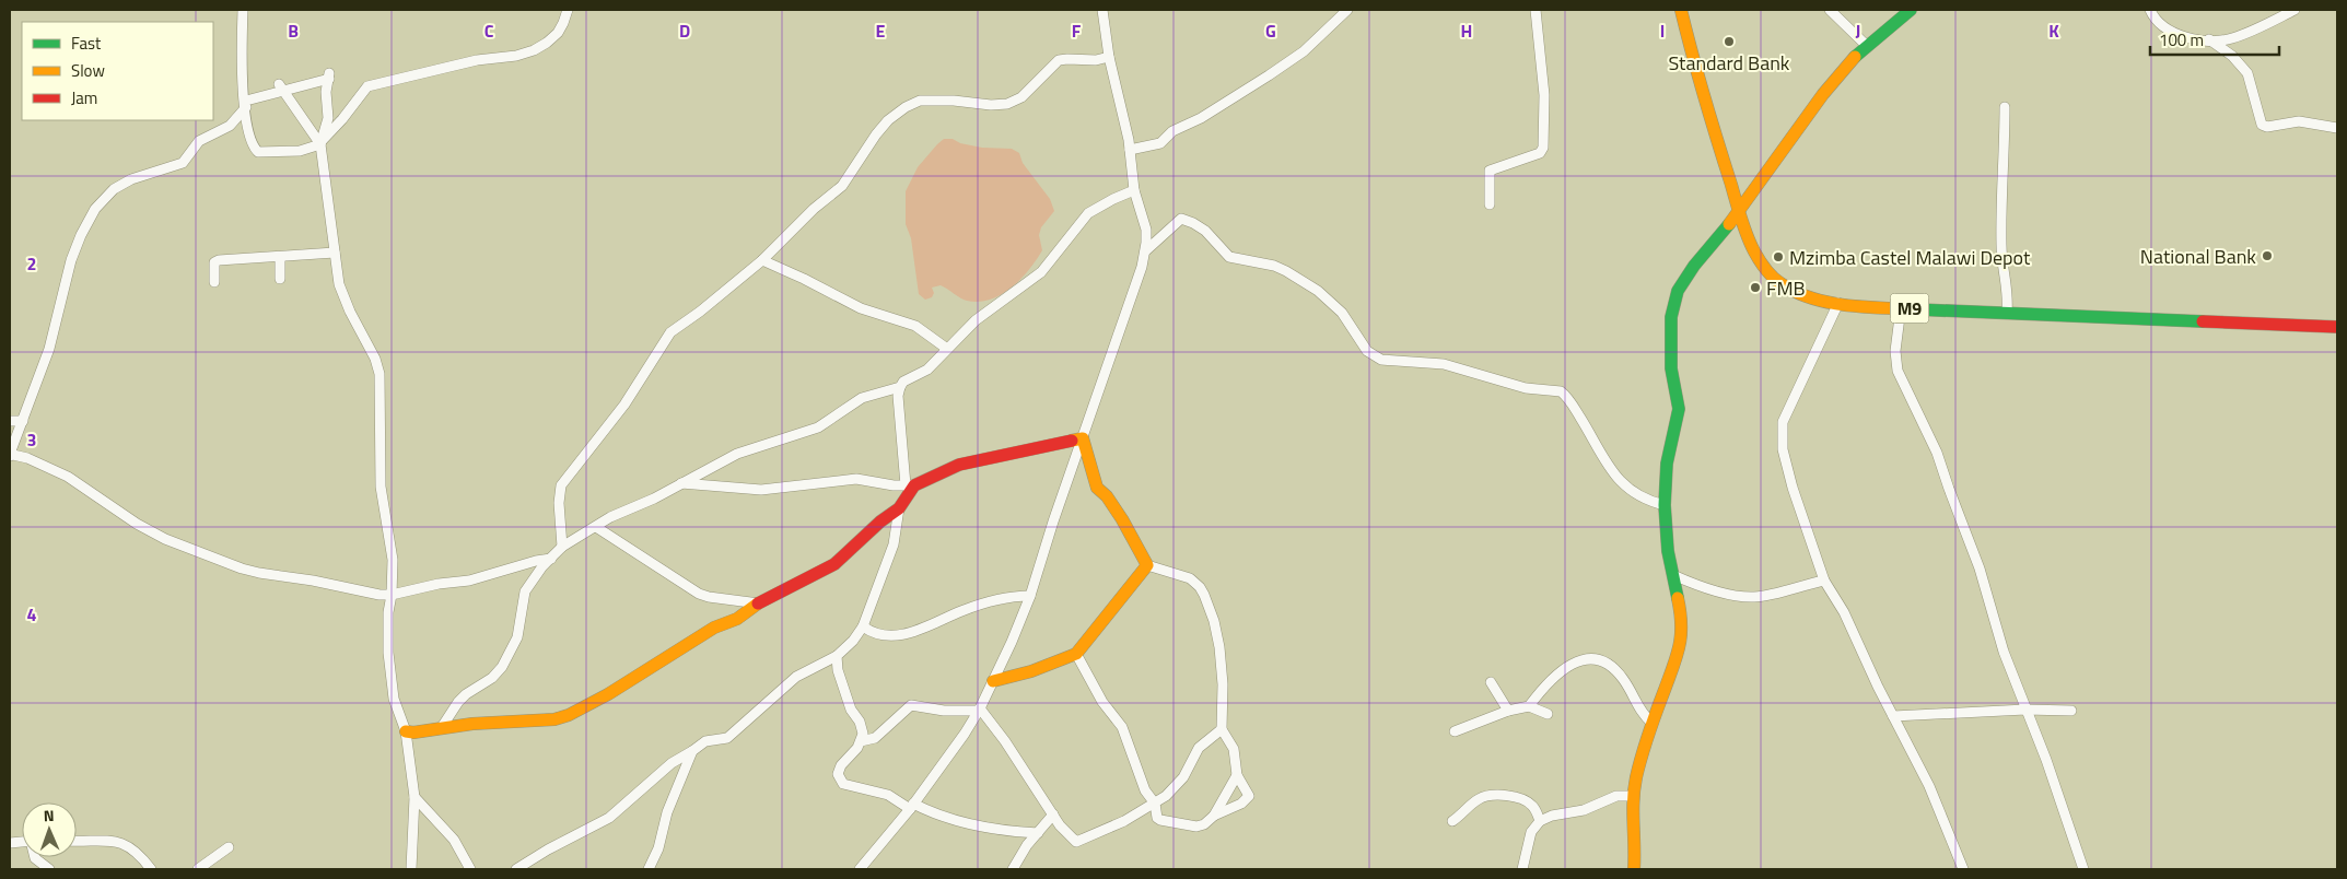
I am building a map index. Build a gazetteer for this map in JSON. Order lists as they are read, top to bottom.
{
  "streets": {
    "street": ["M9"]
  },
  "places": [
    "Standard Bank",
    "National Bank",
    "Mzimba Castel Malawi Depot",
    "FMB"
  ],
  "legend": ["Fast", "Slow", "Jam"],
  "scale_bar": "100 m",
  "north": "top",
  "grid": {
    "columns": [
      "B",
      "C",
      "D",
      "E",
      "F",
      "G",
      "H",
      "I",
      "J",
      "K"
    ],
    "rows": ["2", "3", "4"]
  }
}
